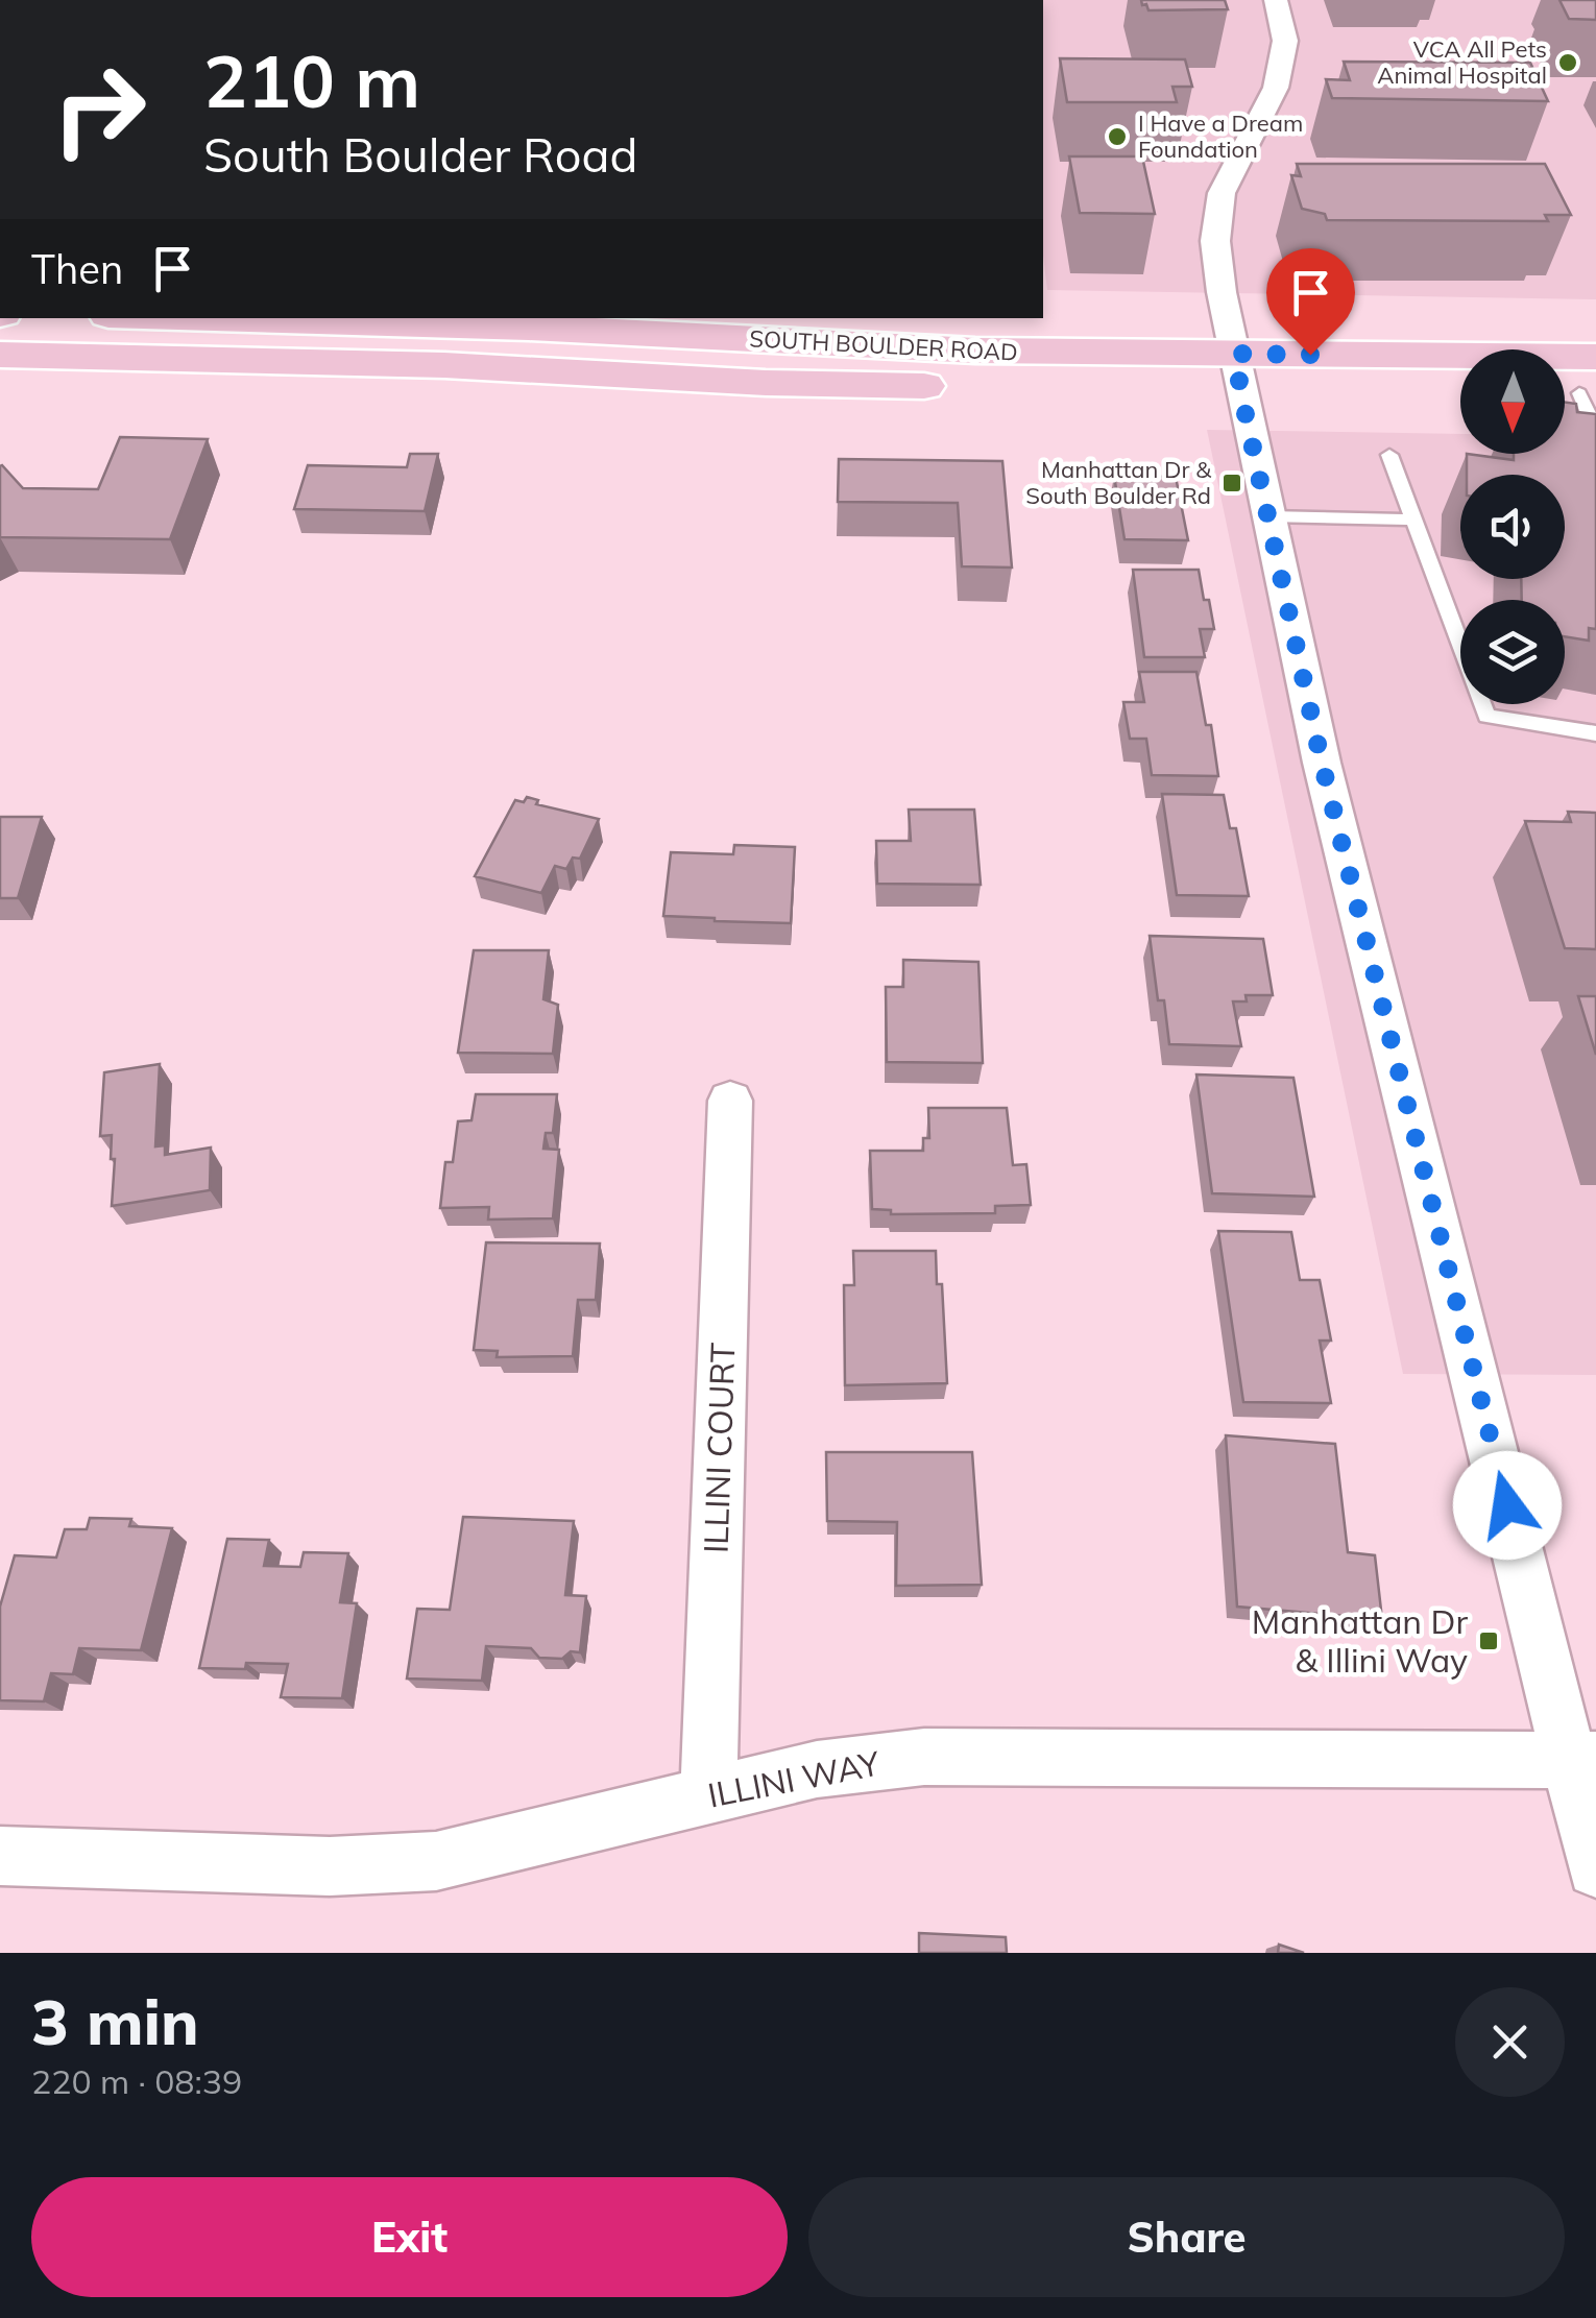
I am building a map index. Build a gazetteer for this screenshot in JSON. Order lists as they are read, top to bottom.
{
  "streets": {
    "main road": ["SOUTH BOULDER ROAD"],
    "street": ["ILLINI COURT", "ILLINI WAY"]
  },
  "crossings": [
    ["ILLINI COURT", "ILLINI WAY"]
  ],
  "places": {
    "other": ["VCA All Pets Animal Hospital", "I Have a Dream Foundation"],
    "transit": ["Manhattan Dr & South Boulder Rd", "Manhattan Dr & Illini Way"]
  },
  "north": "bottom",
  "page": {
    "turn": ["210 m", "South Boulder Road"],
    "then": "Then",
    "heading": ["3 min", "220 m · 08:39"],
    "buttons": ["Exit", "Share"]
  }
}
